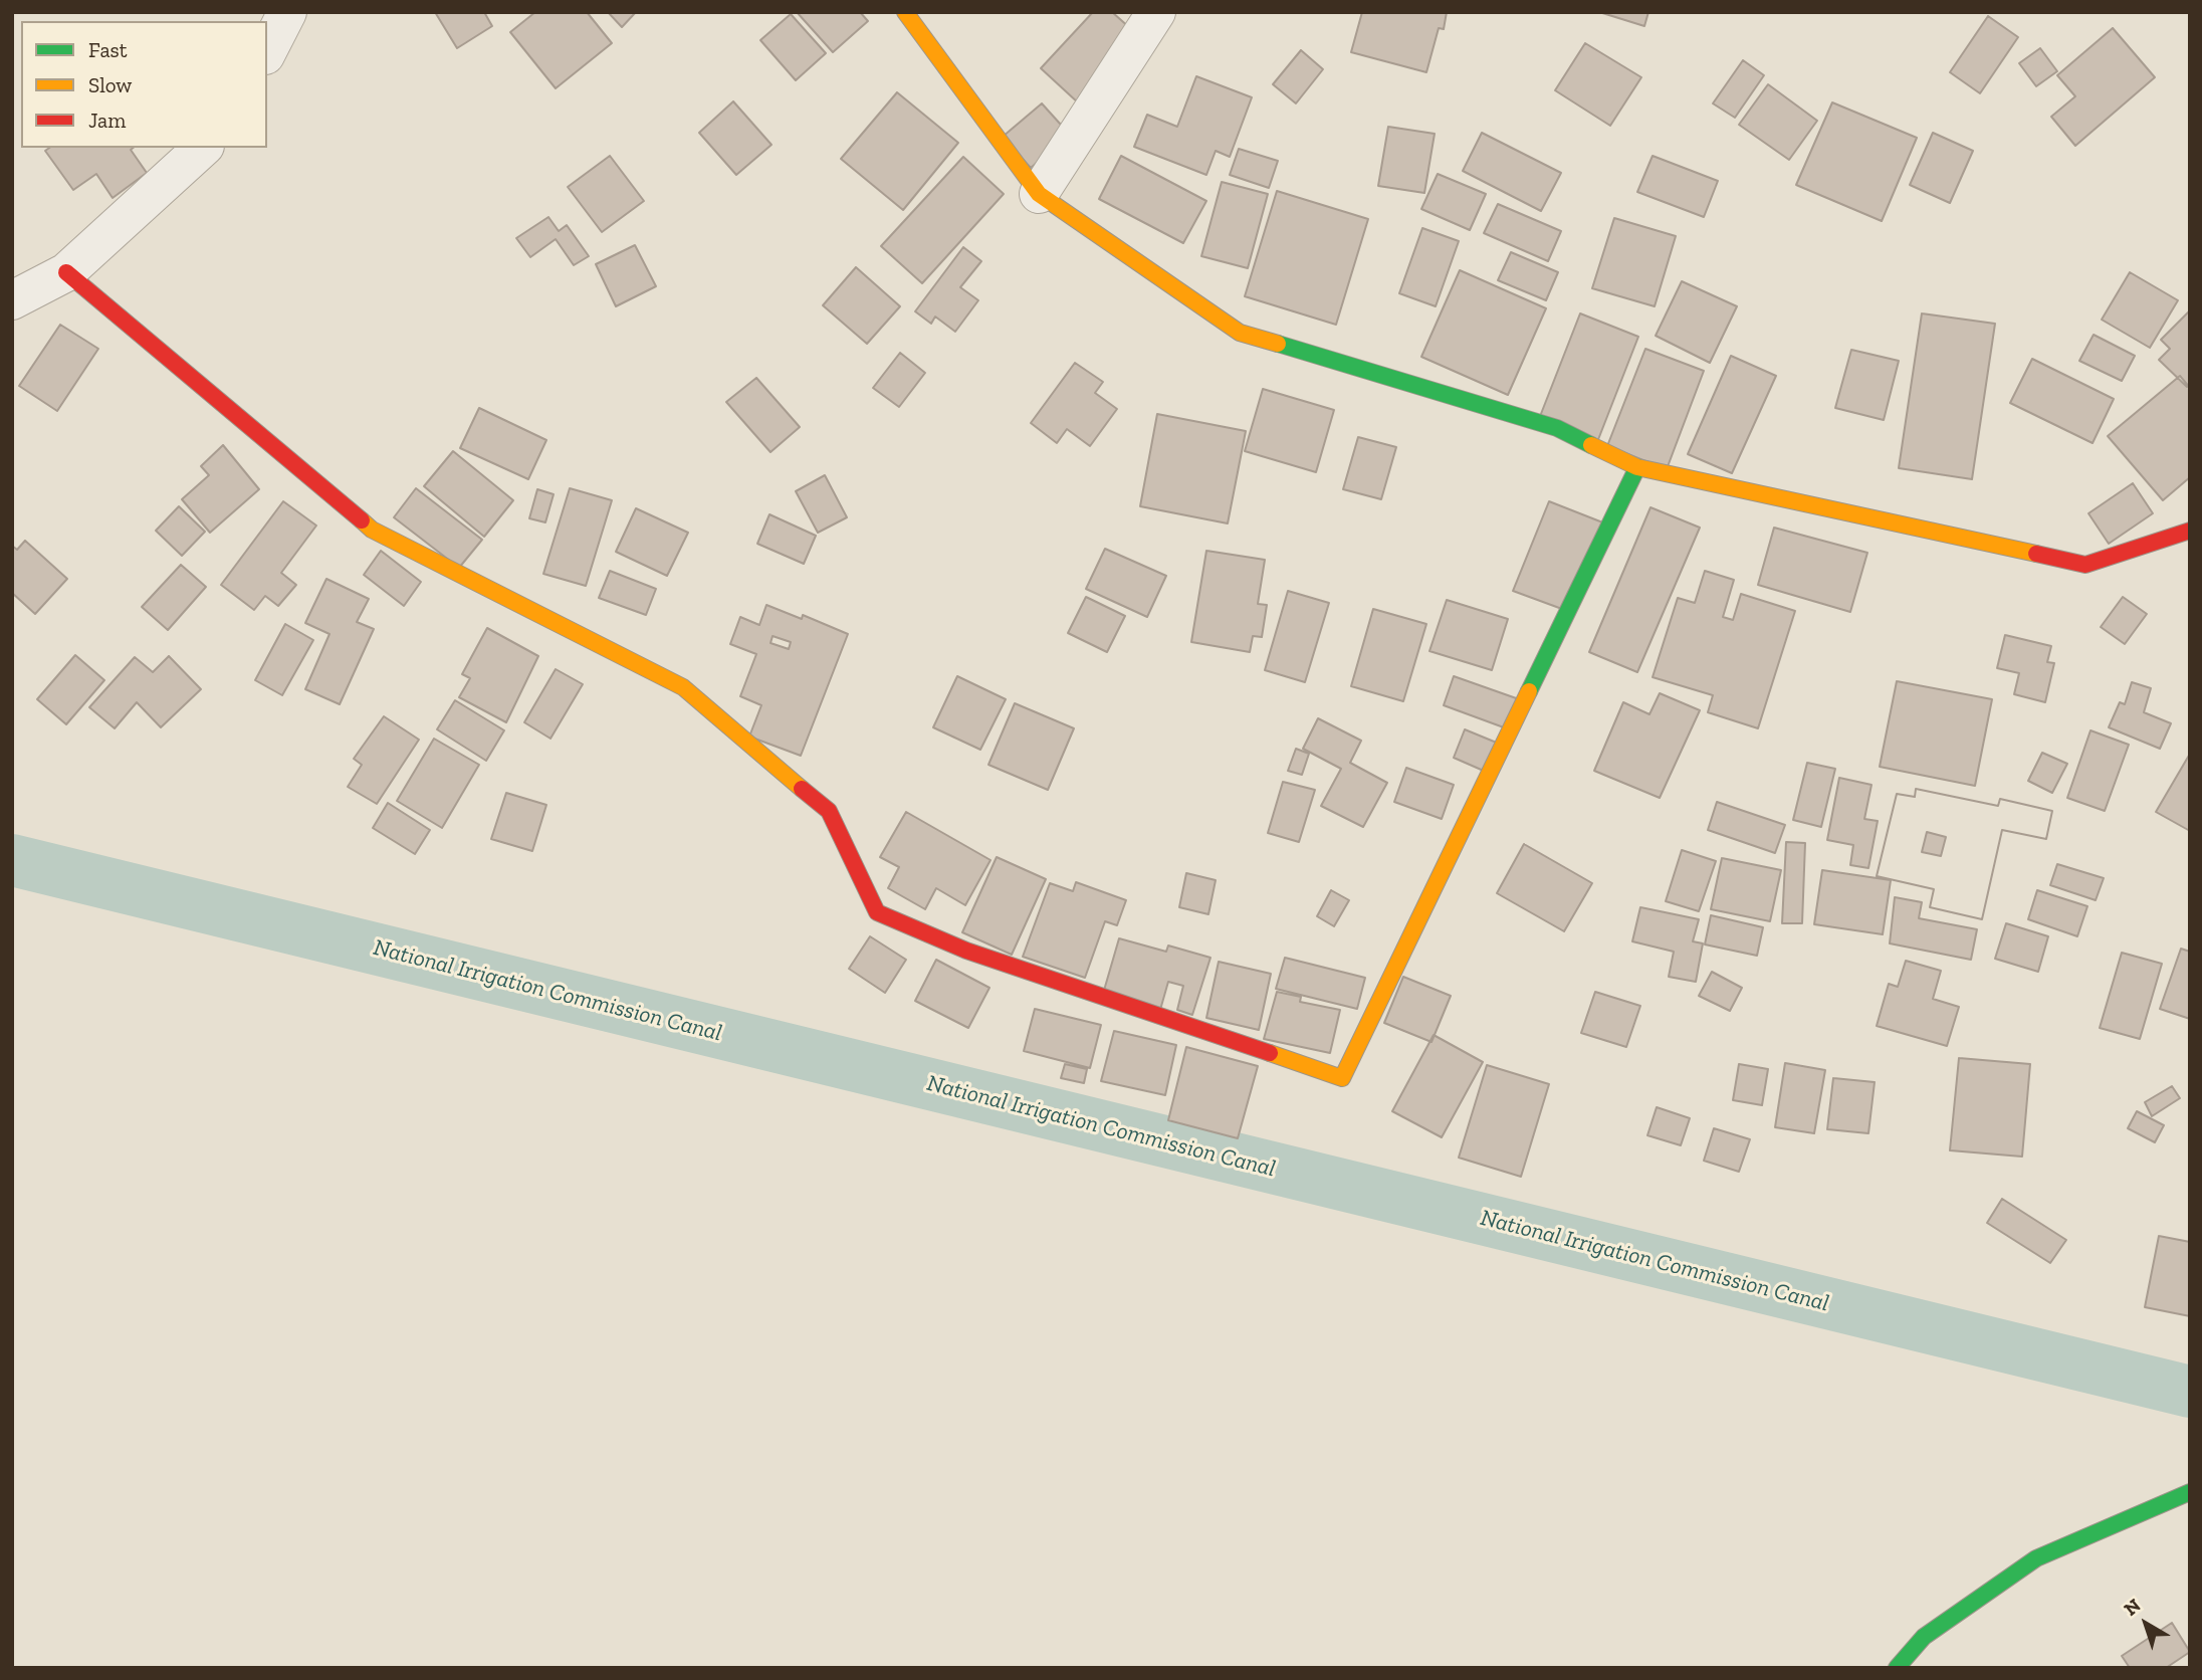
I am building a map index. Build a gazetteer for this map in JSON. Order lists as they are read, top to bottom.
{
  "water": ["National Irrigation Commission Canal"],
  "legend": ["Fast", "Slow", "Jam"],
  "north": "top left"
}
